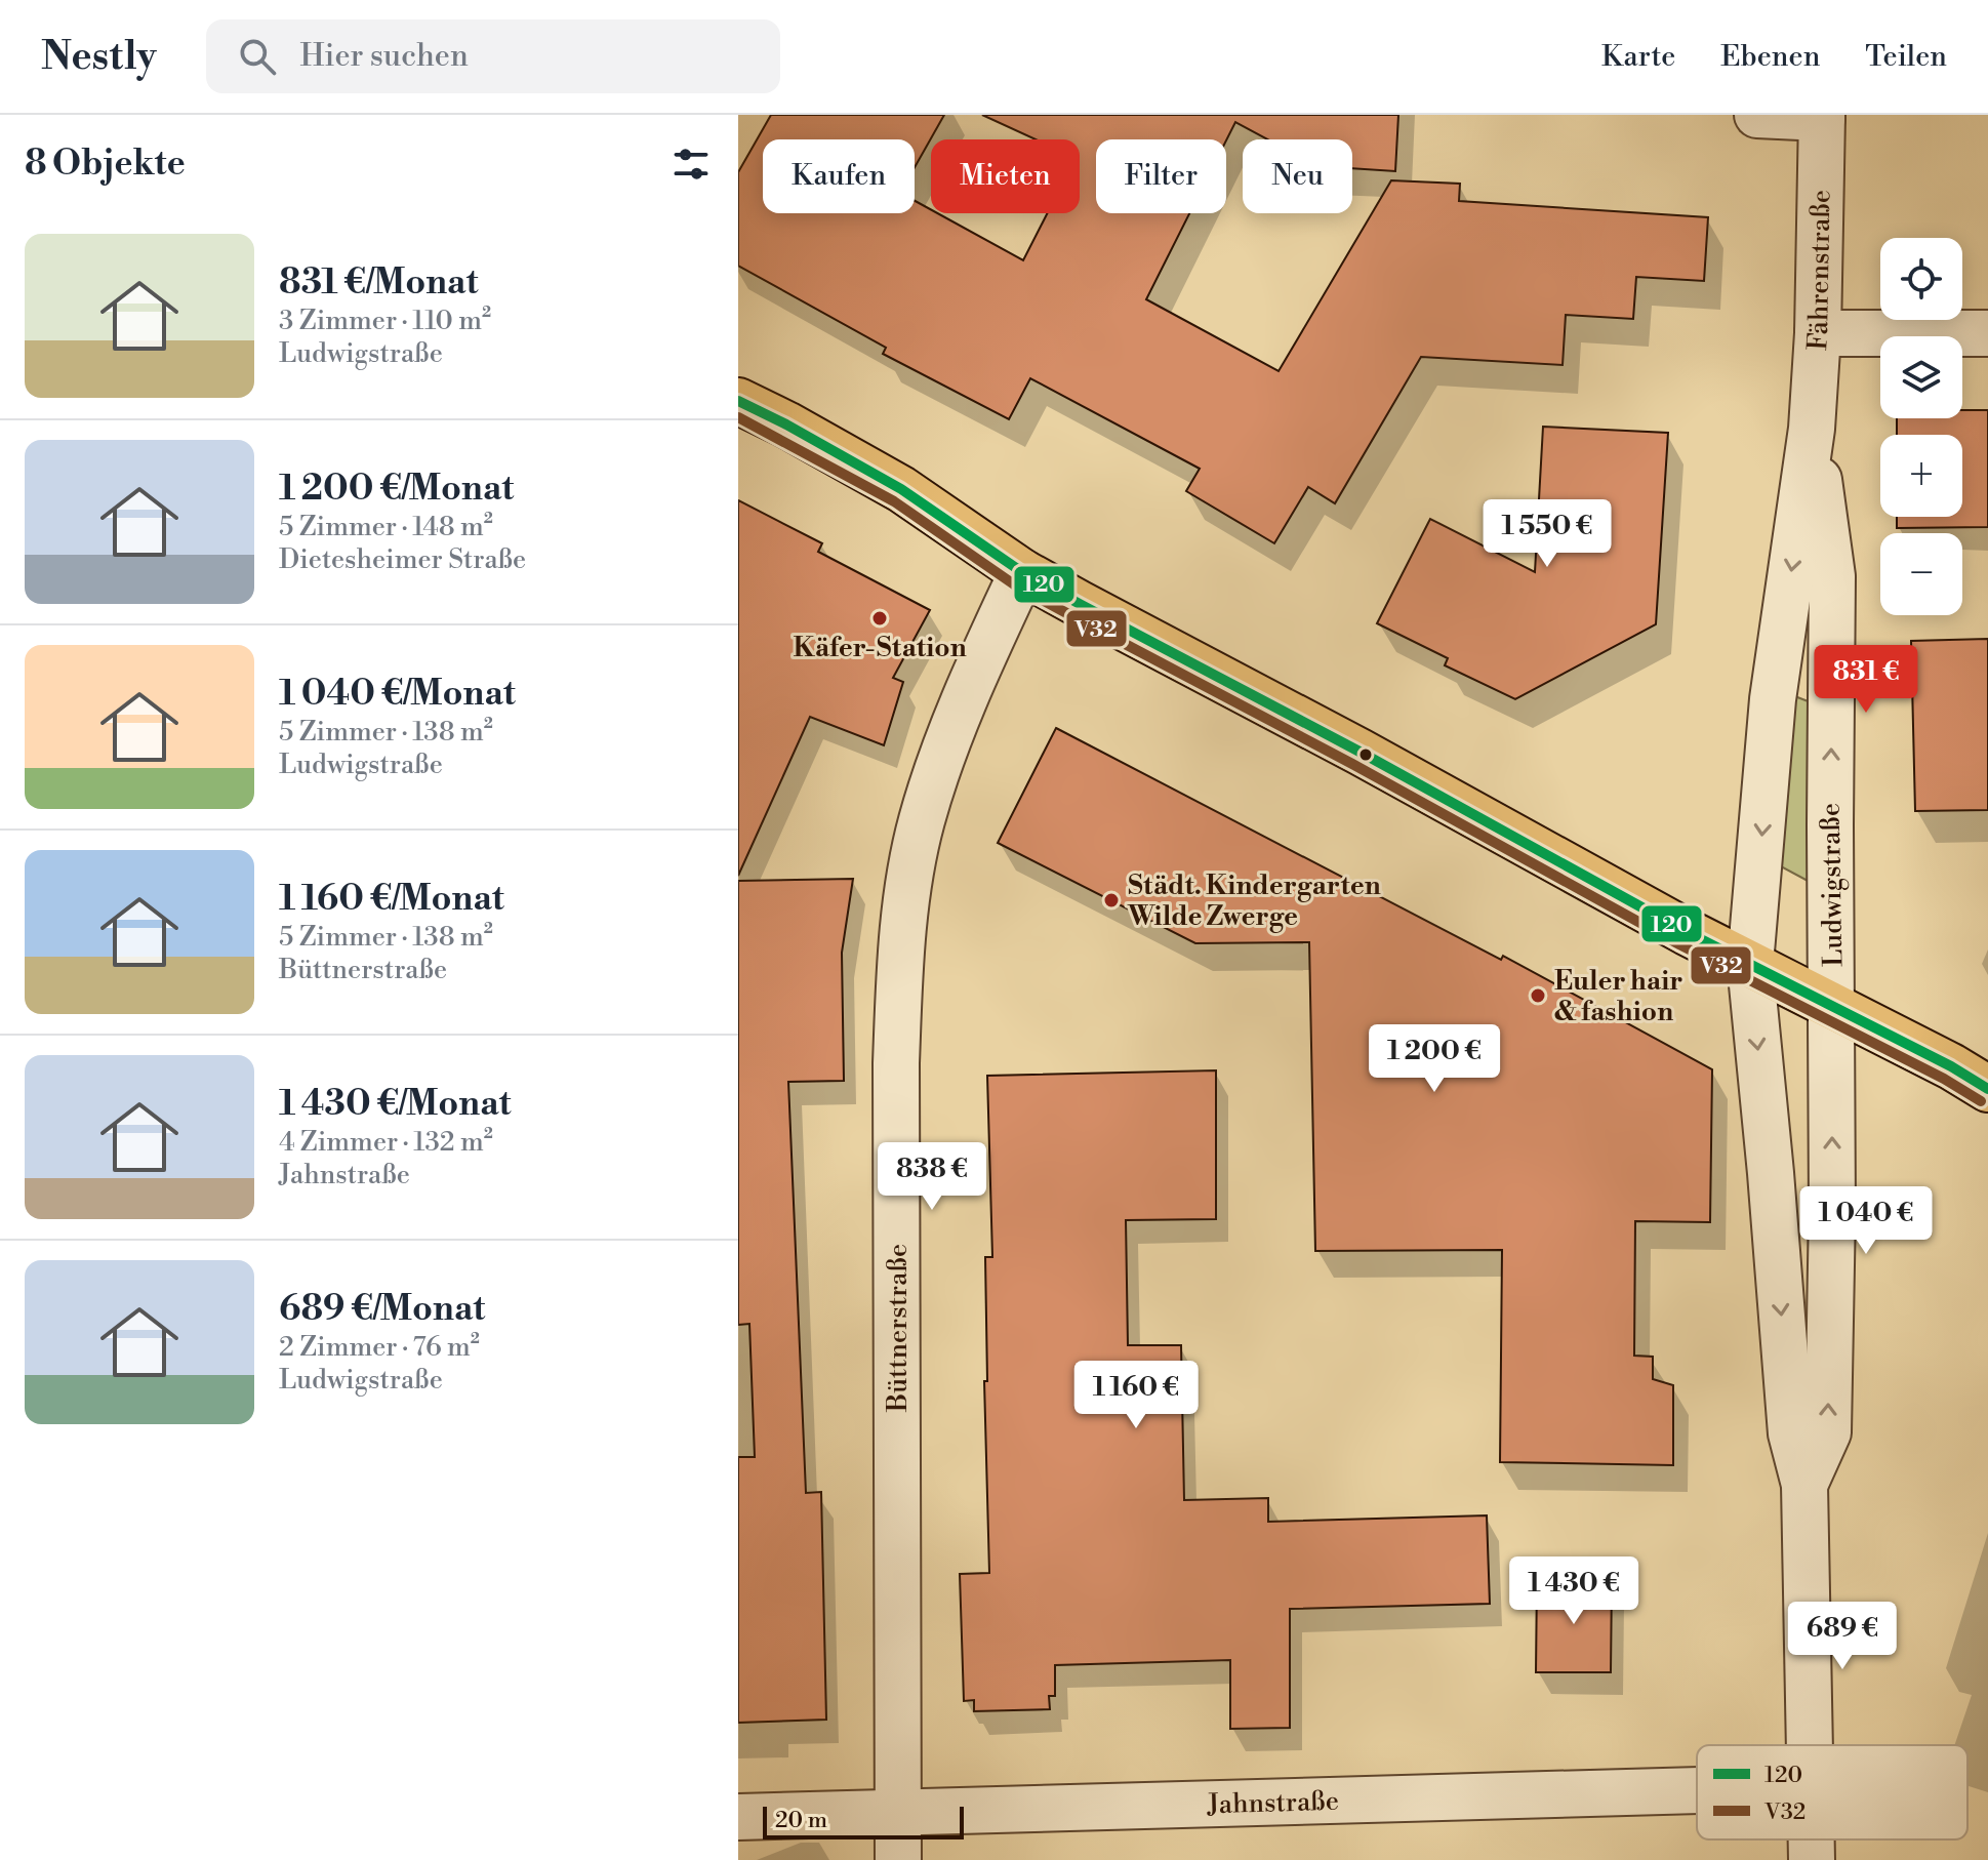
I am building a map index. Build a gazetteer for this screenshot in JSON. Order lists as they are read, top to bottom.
{
  "streets": {
    "street": [
      "Fährenstraße",
      "Ludwigstraße",
      "Büttnerstraße",
      "Jahnstraße"
    ]
  },
  "crossings": [
    ["Fährenstraße", "Ludwigstraße"],
    ["Büttnerstraße", "Jahnstraße"]
  ],
  "one_way": ["Fährenstraße"],
  "places": ["Käfer-Station", "Städt. Kindergarten Wilde Zwerge", "Euler hair & fashion"],
  "lines": ["transit line 120", "transit line V32"],
  "legend": ["120", "V32"],
  "scale_bar": "20 m",
  "page": {
    "header": "Nestly",
    "search": "Hier suchen",
    "nav": ["Karte", "Ebenen", "Teilen"],
    "heading": "8 Objekte",
    "chip": [
      "Kaufen",
      "Mieten",
      "Filter",
      "Neu"
    ],
    "list": [
      {
        "name": "831 €/Monat",
        "note": "3 Zimmer · 110 m² · Ludwigstraße"
      },
      {
        "name": "1 200 €/Monat",
        "note": "5 Zimmer · 148 m² · Dietesheimer Straße"
      },
      {
        "name": "1 040 €/Monat",
        "note": "5 Zimmer · 138 m² · Ludwigstraße"
      },
      {
        "name": "1 160 €/Monat",
        "note": "5 Zimmer · 138 m² · Büttnerstraße"
      },
      {
        "name": "1 430 €/Monat",
        "note": "4 Zimmer · 132 m² · Jahnstraße"
      },
      {
        "name": "689 €/Monat",
        "note": "2 Zimmer · 76 m² · Ludwigstraße"
      }
    ],
    "map_buttons": ["+", "−"],
    "price": [
      "1 550 €",
      "831 €",
      "1 200 €",
      "838 €",
      "1 040 €",
      "1 160 €",
      "1 430 €",
      "689 €"
    ],
    "scale": "20 m"
  }
}
